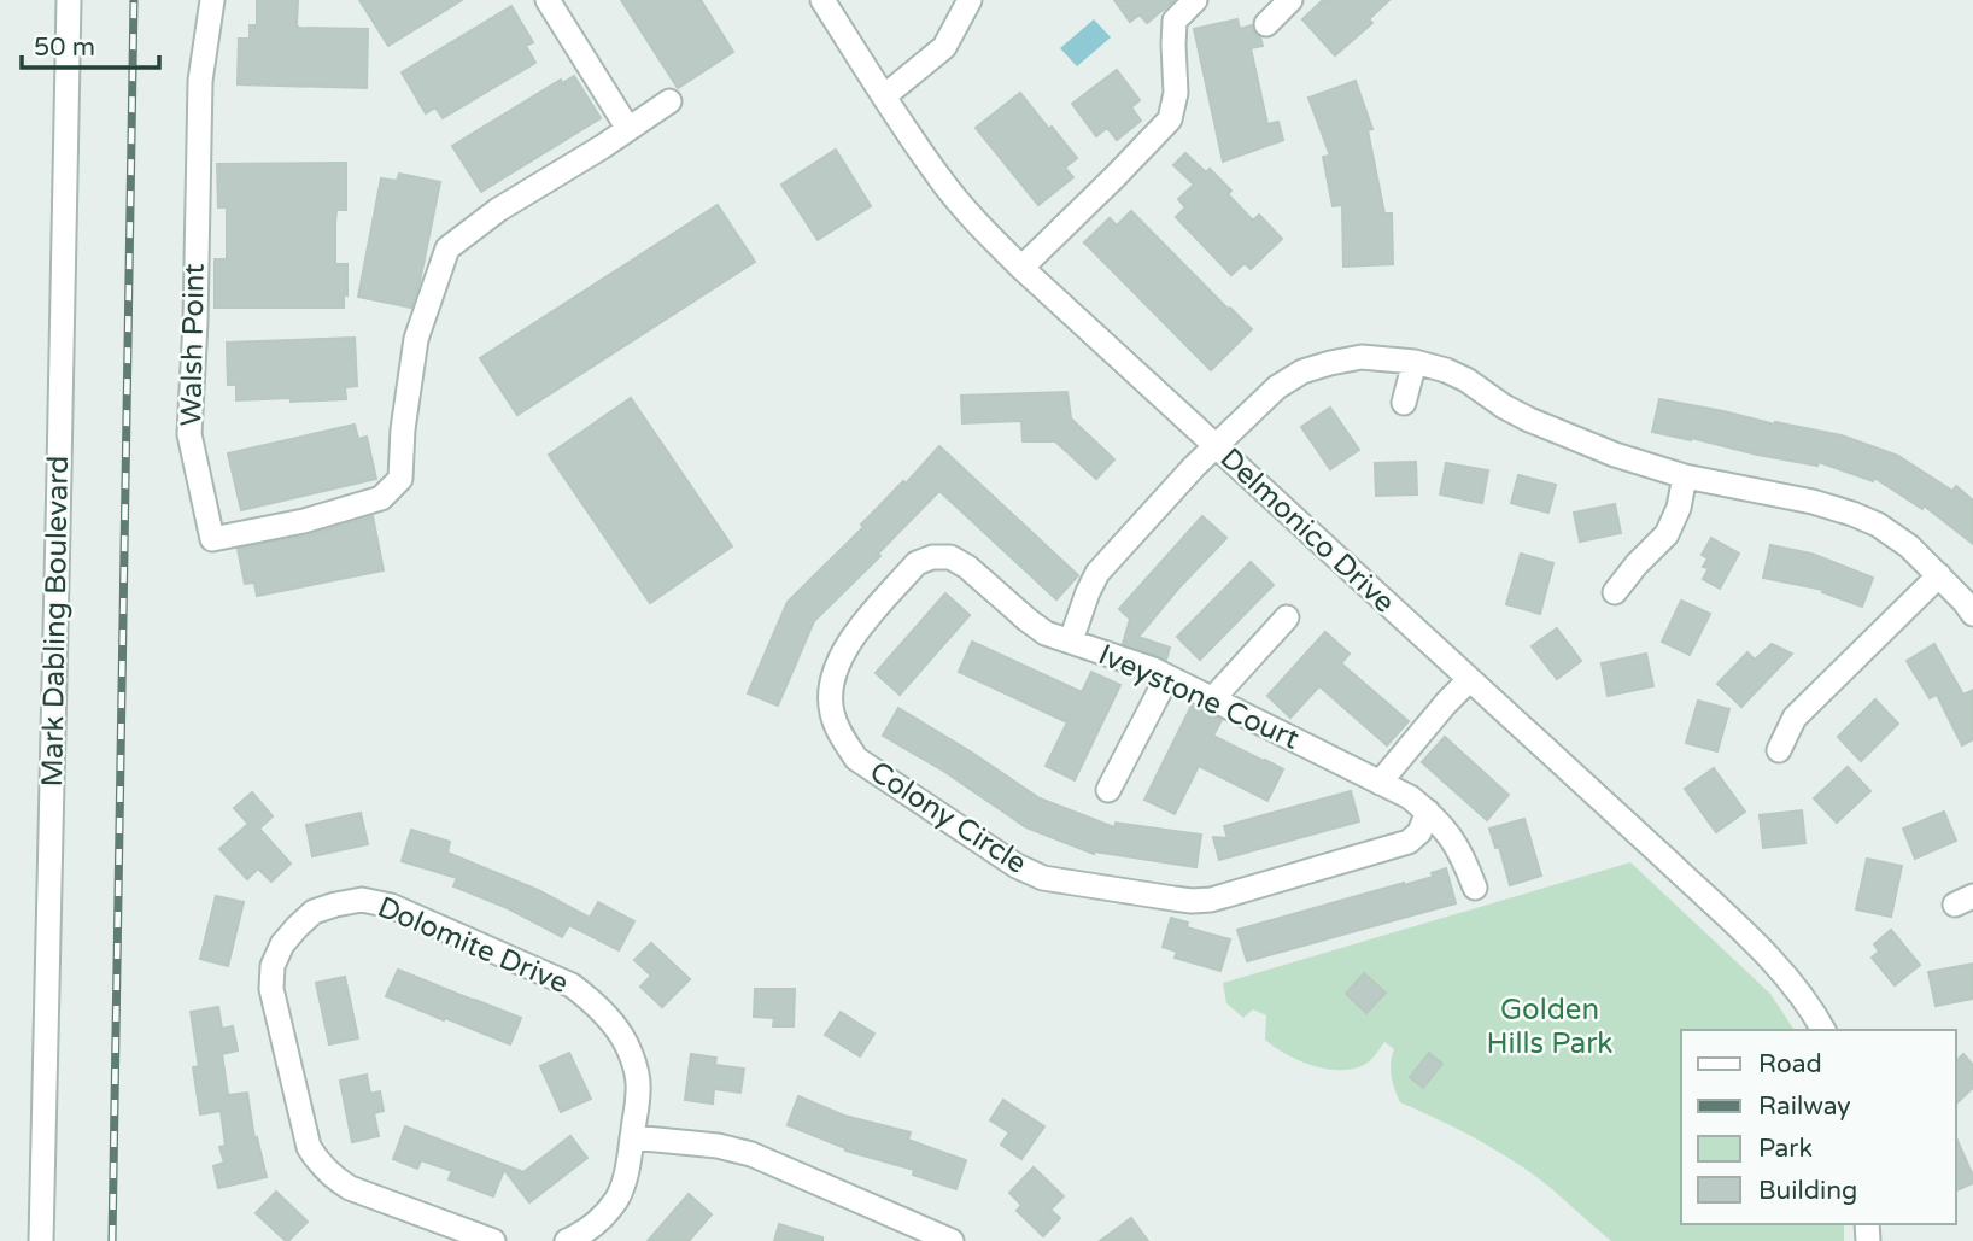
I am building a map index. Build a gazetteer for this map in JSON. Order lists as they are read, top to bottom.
{
  "streets": {
    "street": [
      "Walsh Point",
      "Delmonico Drive",
      "Mark Dabling Boulevard",
      "Iveystone Court",
      "Colony Circle",
      "Dolomite Drive"
    ]
  },
  "crossings": [
    ["Delmonico Drive", "Iveystone Court"],
    ["Iveystone Court", "Colony Circle"]
  ],
  "parks": ["Golden Hills Park"],
  "legend": [
    "Road",
    "Railway",
    "Park",
    "Building"
  ],
  "scale_bar": "50 m"
}
